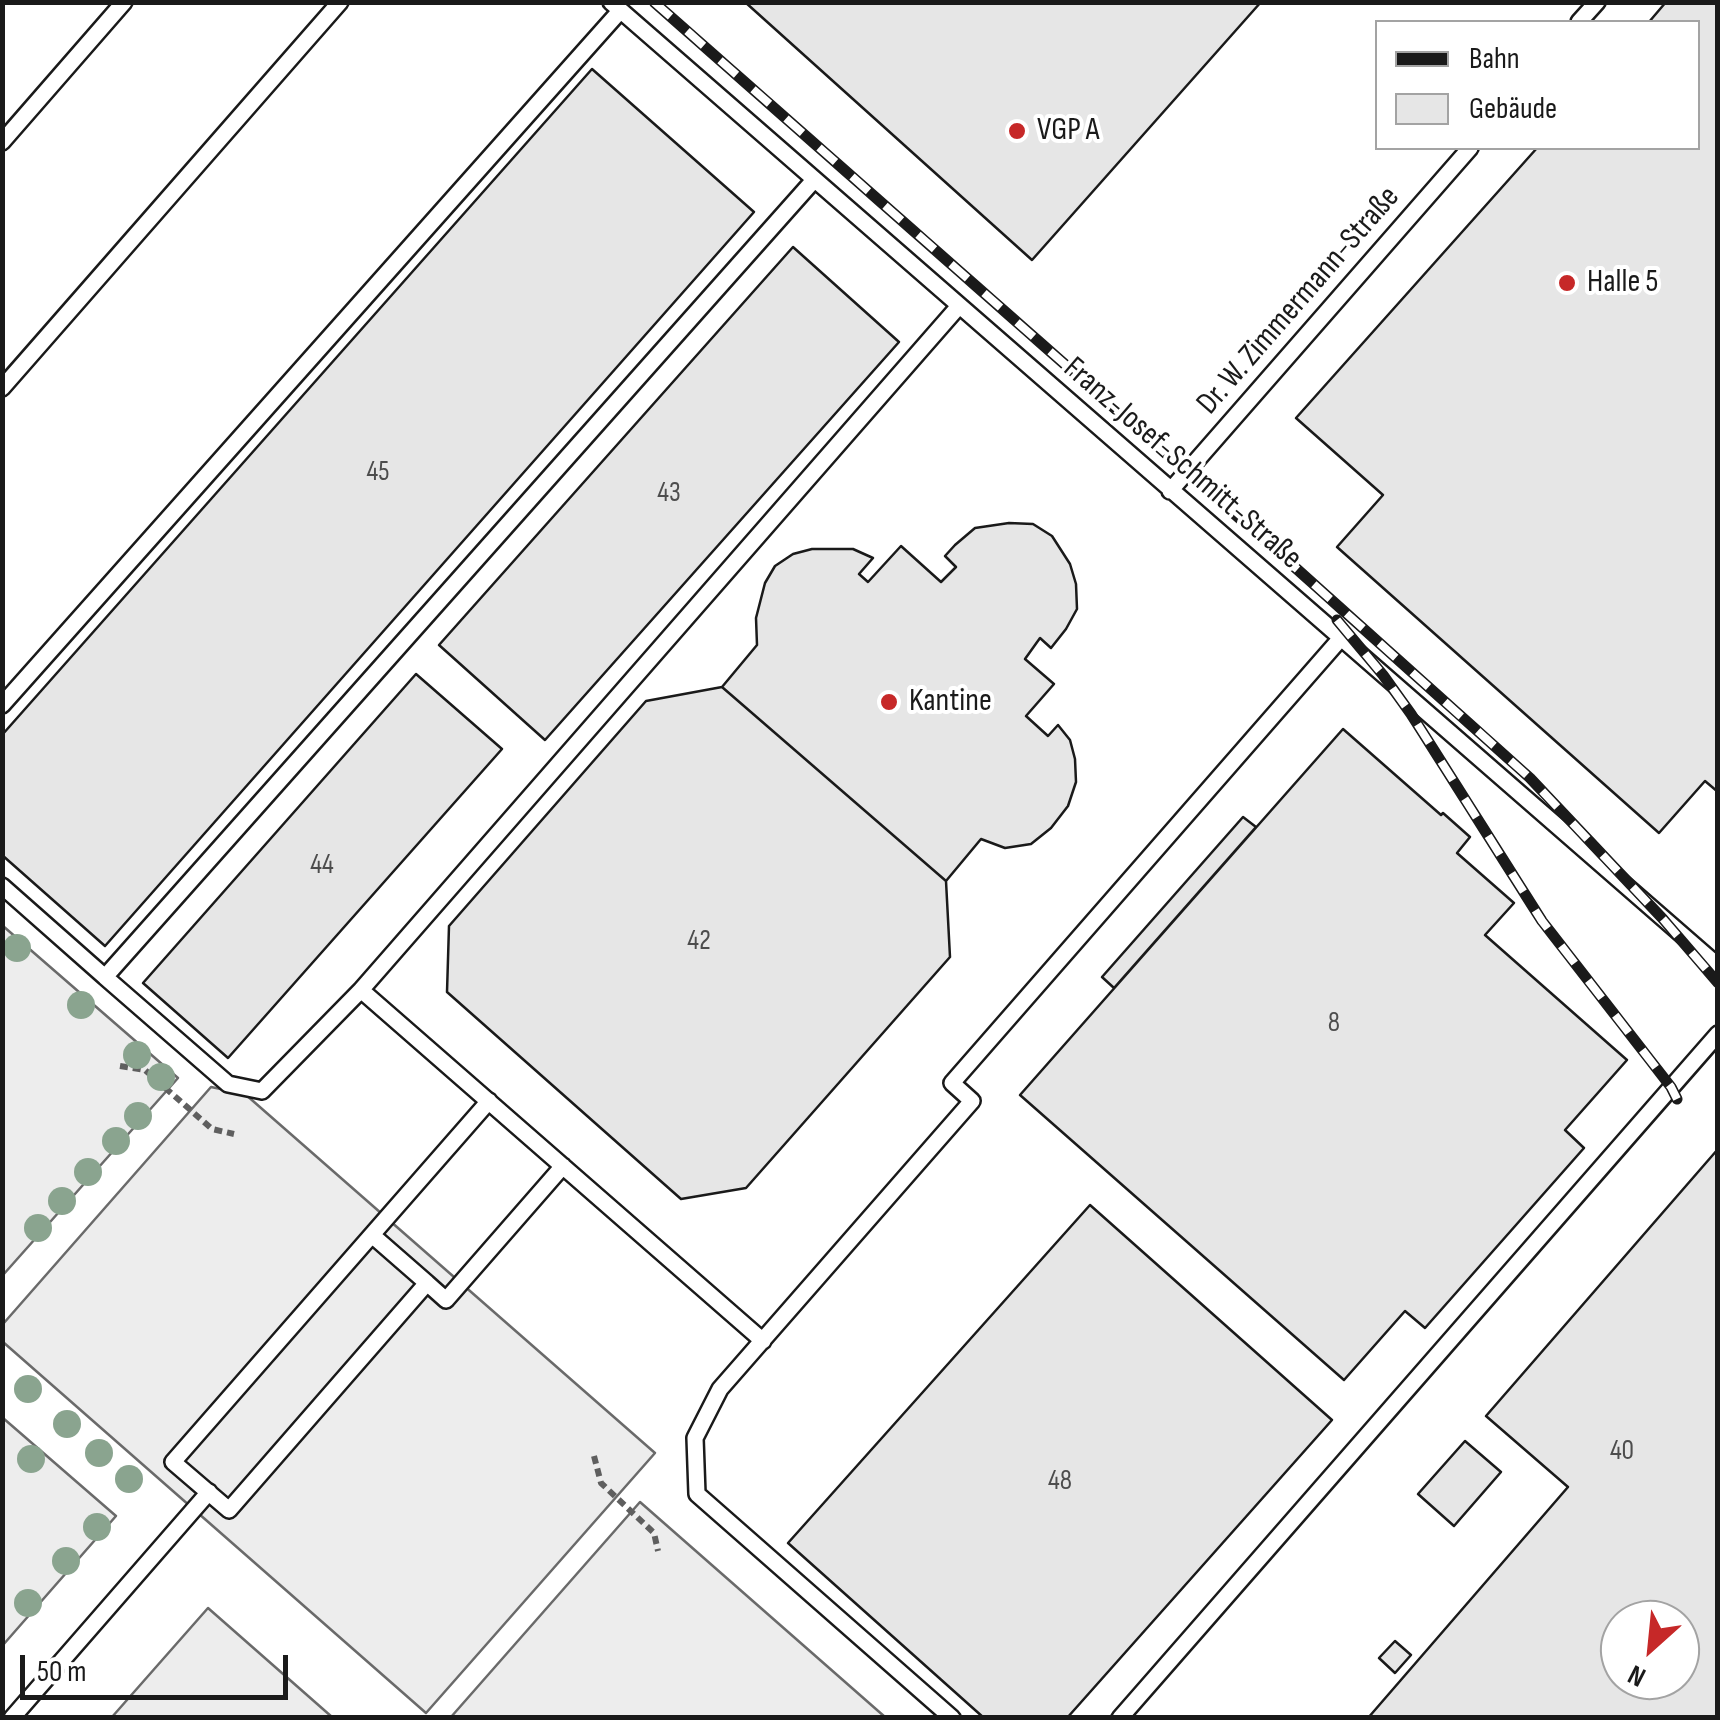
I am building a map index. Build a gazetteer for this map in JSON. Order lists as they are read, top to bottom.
{
  "streets": {
    "lane": ["Dr. W. Zimmermann-Straße", "Franz-Josef-Schmitt-Straße"]
  },
  "crossings": [
    ["Dr. W. Zimmermann-Straße", "Franz-Josef-Schmitt-Straße"]
  ],
  "places": ["VGP A", "Halle 5", "Kantine"],
  "house_numbers": [
    "45",
    "43",
    "44",
    "42",
    "8",
    "40",
    "48"
  ],
  "legend": ["Bahn", "Gebäude"],
  "scale_bar": "50 m",
  "north": "bottom left"
}
